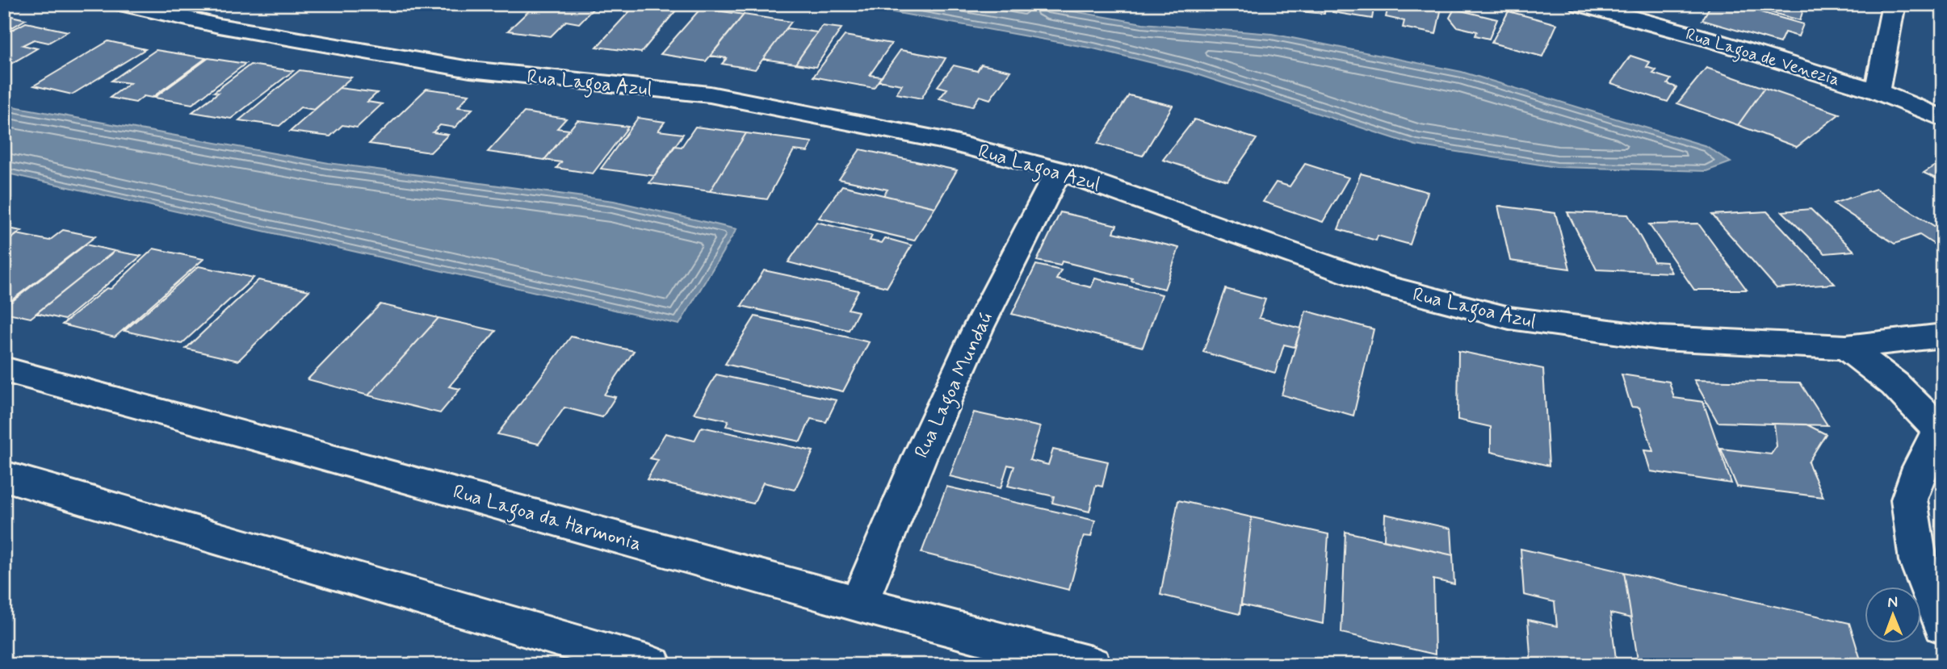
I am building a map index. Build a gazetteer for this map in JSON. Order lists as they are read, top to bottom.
{
  "streets": {
    "street": [
      "Rua Lagoa de Venezia",
      "Rua Lagoa Azul",
      "Rua Lagoa Mundaú",
      "Rua Lagoa da Harmonia"
    ]
  },
  "crossings": [
    ["Rua Lagoa Azul", "Rua Lagoa Mundaú"],
    ["Rua Lagoa Mundaú", "Rua Lagoa da Harmonia"]
  ],
  "north": "top"
}
